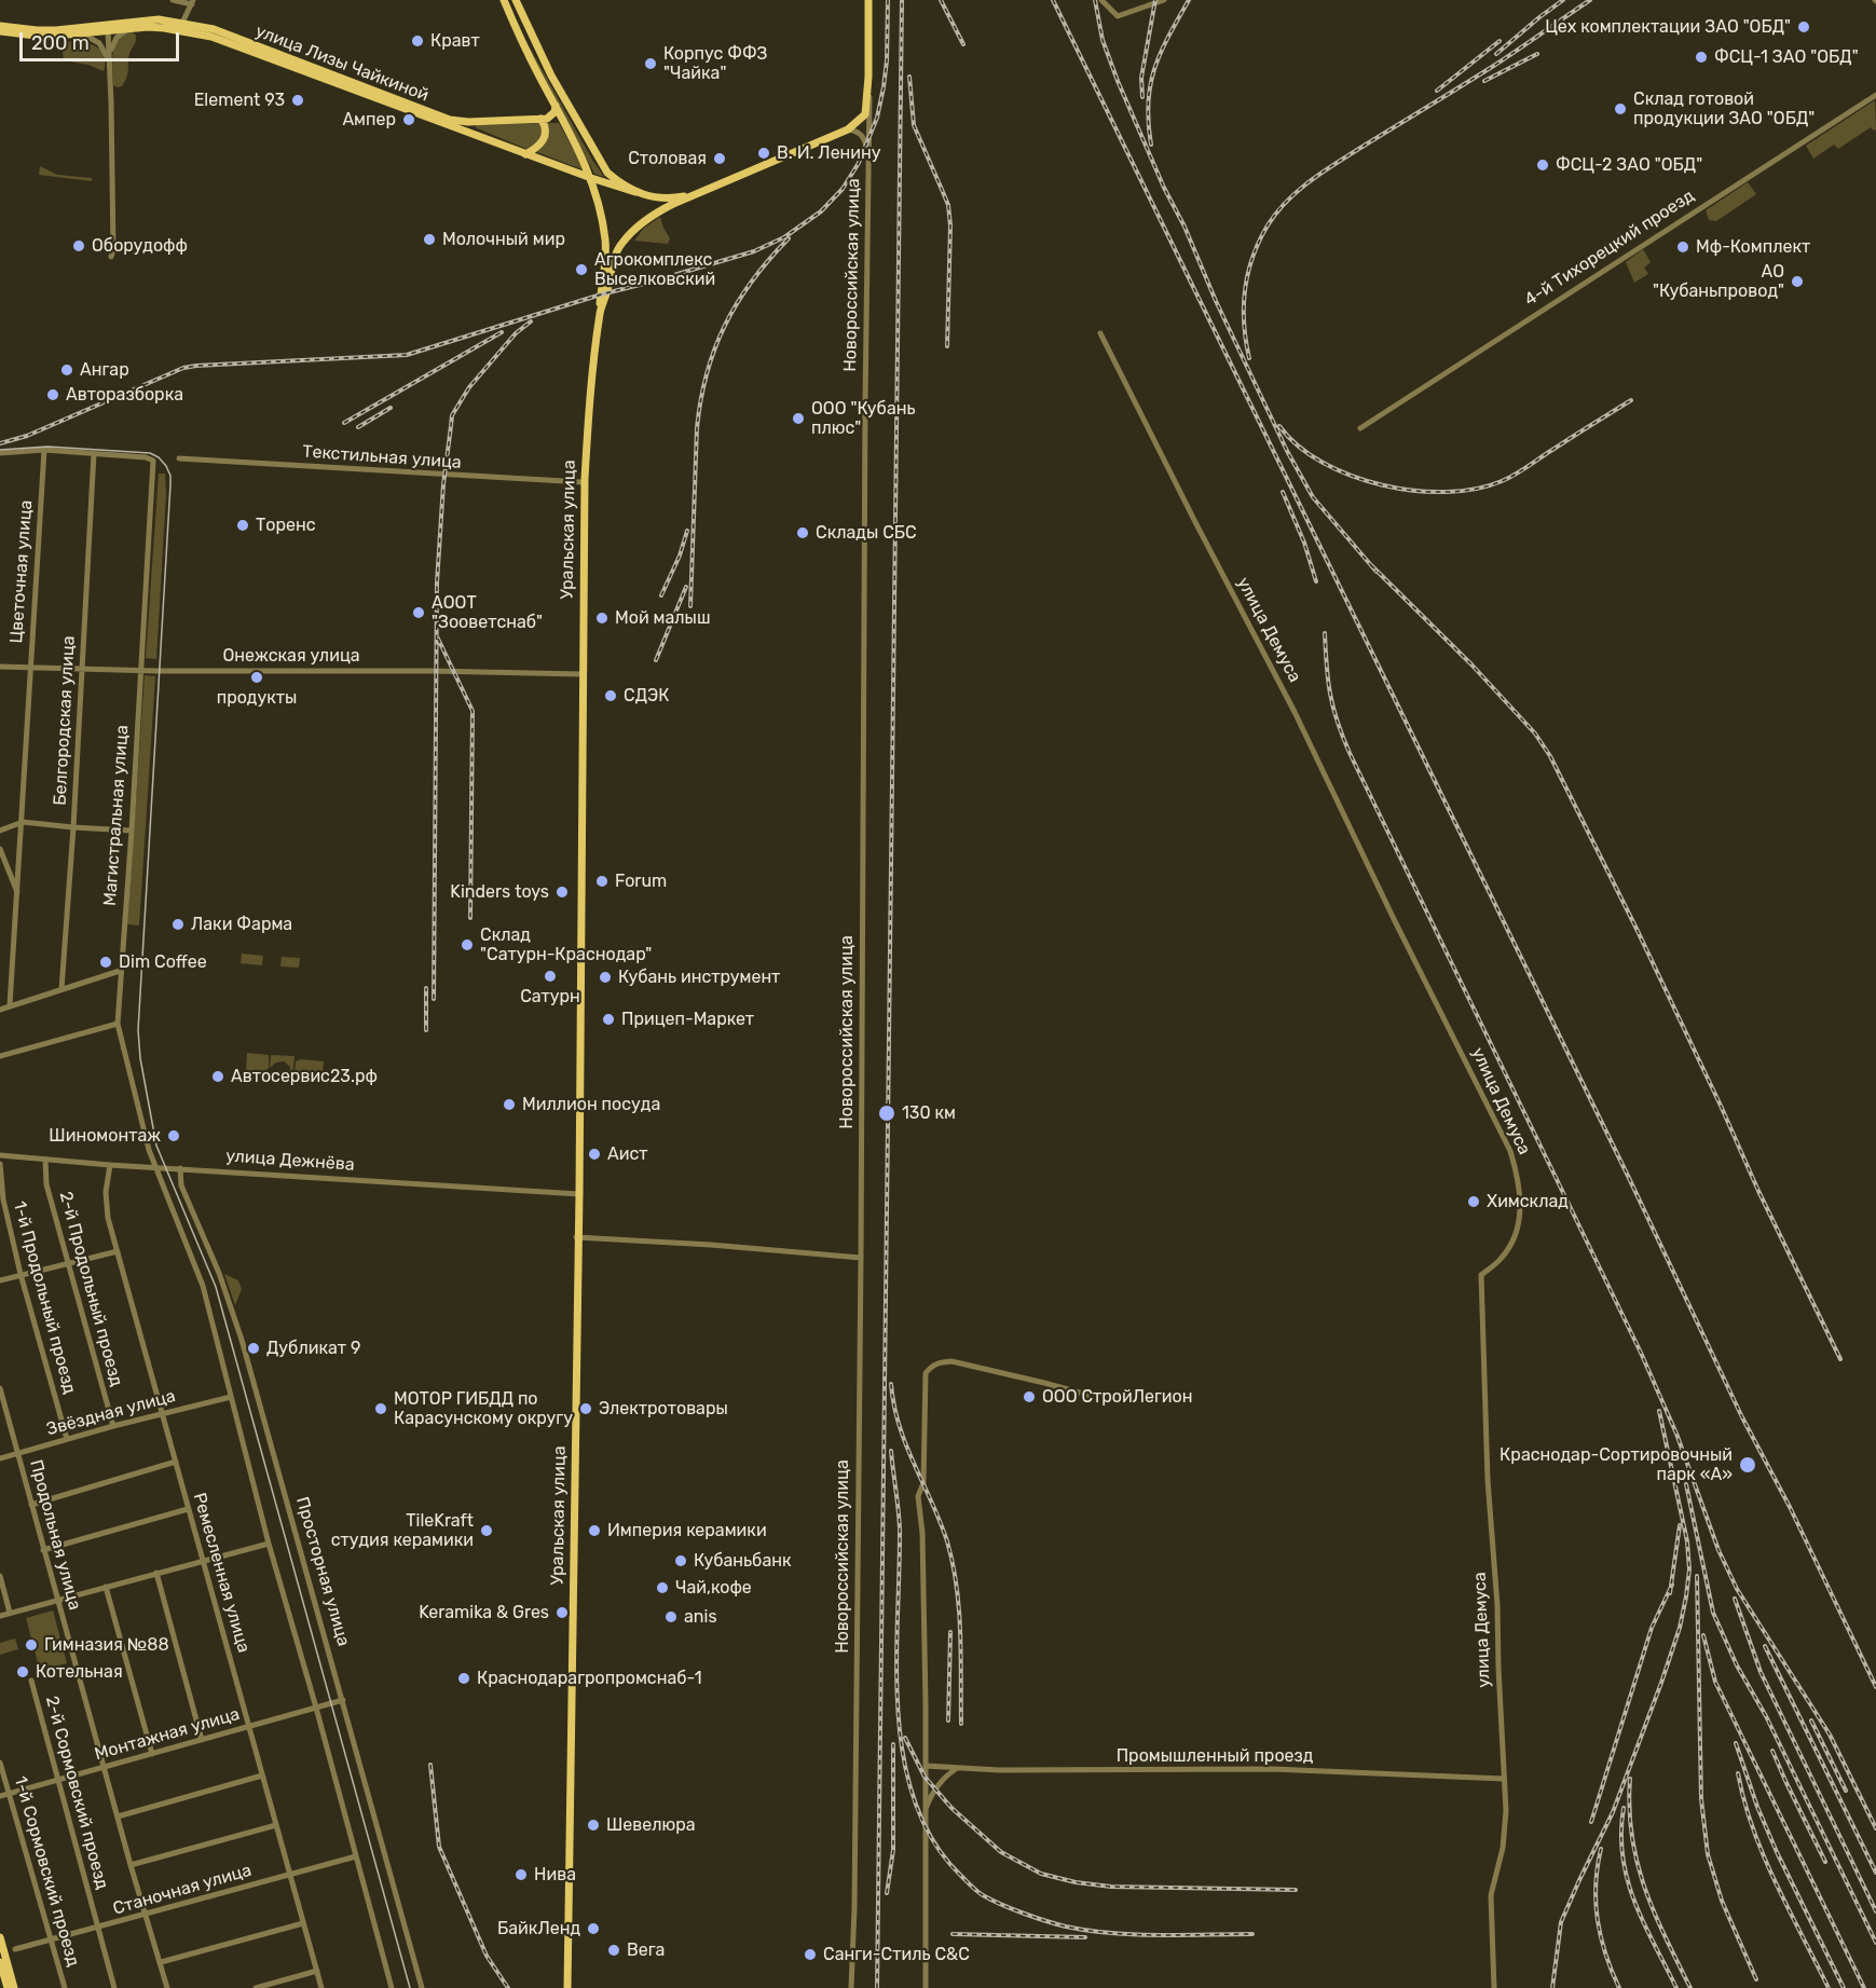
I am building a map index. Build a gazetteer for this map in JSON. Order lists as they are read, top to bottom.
{
  "streets": {
    "main road": ["улица Лизы Чайкиной", "Новороссийская улица", "Уральская улица"],
    "street": [
      "4-й Тихорецкий проезд",
      "Текстильная улица",
      "Цветочная улица",
      "улица Демуса",
      "Онежская улица",
      "Белгородская улица",
      "Магистральная улица",
      "улица Дежнёва",
      "2-й Продольный проезд",
      "1-й Продольный проезд",
      "Звёздная улица",
      "Продольная улица",
      "Просторная улица",
      "Ремесленная улица",
      "Монтажная улица",
      "Промышленный проезд",
      "2-й Сормовский проезд",
      "1-й Сормовский проезд",
      "Станочная улица"
    ]
  },
  "crossings": [
    ["Текстильная улица", "Уральская улица"],
    ["Уральская улица", "Онежская улица"],
    ["Уральская улица", "улица Дежнёва"],
    ["Цветочная улица", "Онежская улица"],
    ["улица Демуса", "Промышленный проезд"],
    ["Онежская улица", "Белгородская улица"],
    ["Онежская улица", "Магистральная улица"],
    ["Белгородская улица", "Магистральная улица"],
    ["Магистральная улица", "улица Дежнёва"],
    ["улица Дежнёва", "2-й Продольный проезд"],
    ["улица Дежнёва", "Просторная улица"],
    ["улица Дежнёва", "Ремесленная улица"],
    ["2-й Продольный проезд", "Звёздная улица"],
    ["1-й Продольный проезд", "Звёздная улица"],
    ["Звёздная улица", "Продольная улица"],
    ["Звёздная улица", "Ремесленная улица"],
    ["Продольная улица", "Монтажная улица"],
    ["Продольная улица", "Станочная улица"],
    ["Просторная улица", "Монтажная улица"],
    ["Ремесленная улица", "Монтажная улица"],
    ["Ремесленная улица", "Станочная улица"],
    ["Монтажная улица", "2-й Сормовский проезд"],
    ["Монтажная улица", "1-й Сормовский проезд"],
    ["2-й Сормовский проезд", "Станочная улица"],
    ["1-й Сормовский проезд", "Станочная улица"]
  ],
  "places": [
    "Цех комплектации ЗАО \"ОБД\"",
    "Кравт",
    "ФСЦ-1 ЗАО \"ОБД\"",
    "Корпус ФФЗ \"Чайка\"",
    "Element 93",
    "Склад готовой продукции ЗАО \"ОБД\"",
    "Ампер",
    "В. И. Ленину",
    "Столовая",
    "ФСЦ-2 ЗАО \"ОБД\"",
    "Молочный мир",
    "Оборудофф",
    "Мф-Комплект",
    "Агрокомплекс Выселковский",
    "АО \"Кубаньпровод\"",
    "Ангар",
    "Авторазборка",
    "ООО \"Кубань плюс\"",
    "Торенс",
    "Склады СБС",
    "АООТ \"Зооветснаб\"",
    "Мой малыш",
    "продукты",
    "СДЭК",
    "Forum",
    "Kinders toys",
    "Лаки Фарма",
    "Склад \"Сатурн-Краснодар\"",
    "Dim Coffee",
    "Сатурн",
    "Кубань инструмент",
    "Прицеп-Маркет",
    "Автосервис23.рф",
    "Миллион посуда",
    "130 км",
    "Шиномонтаж",
    "Аист",
    "Химсклад",
    "Дубликат 9",
    "ООО СтройЛегион",
    "МОТОР ГИБДД по Карасунскому округу",
    "Электротовары",
    "Краснодар-Сортировочный парк «А»",
    "TileKraft студия керамики",
    "Империя керамики",
    "Кубаньбанк",
    "Чай,кофе",
    "Keramika & Gres",
    "anis",
    "Гимназия №88",
    "Котельная",
    "Краснодарагропромснаб-1",
    "Шевелюра",
    "Нива",
    "БайкЛенд",
    "Вега",
    "Санги-Стиль C&C"
  ],
  "scale_bar": "200 m"
}
